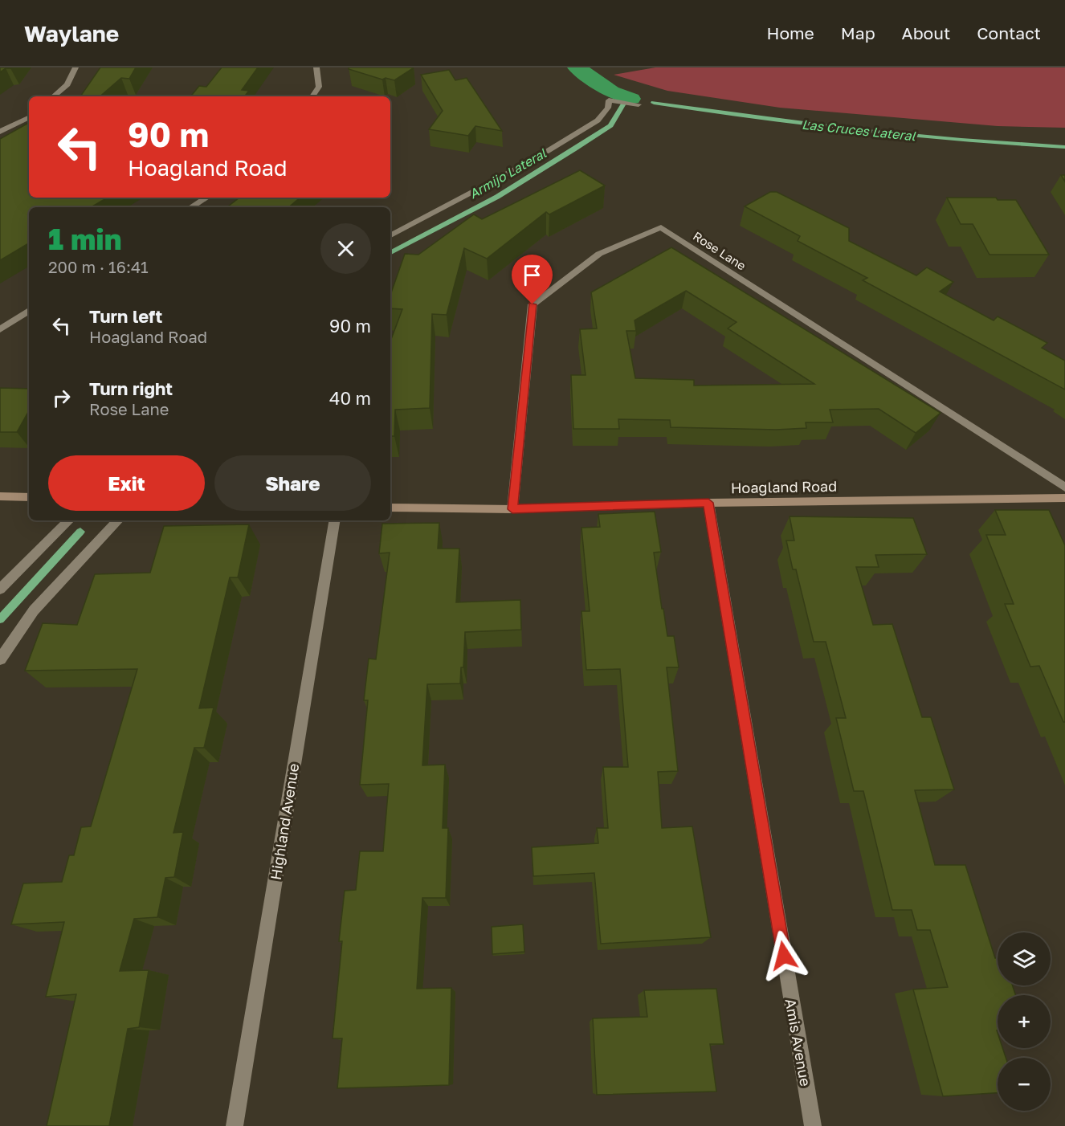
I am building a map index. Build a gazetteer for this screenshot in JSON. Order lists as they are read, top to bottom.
{
  "streets": {
    "street": [
      "Rose Lane",
      "Hoagland Road",
      "Highland Avenue",
      "Amis Avenue"
    ]
  },
  "crossings": [
    ["Rose Lane", "Hoagland Road"],
    ["Hoagland Road", "Amis Avenue"]
  ],
  "water": ["Las Cruces Lateral", "Armijo Lateral"],
  "page": {
    "header": "Waylane",
    "nav": [
      "Home",
      "Map",
      "About",
      "Contact"
    ],
    "turn": ["90 m", "Hoagland Road"],
    "heading": ["1 min", "200 m · 16:41"],
    "list": [
      {
        "name": "Turn left",
        "note": "Hoagland Road",
        "value": "90 m"
      },
      {
        "name": "Turn right",
        "note": "Rose Lane",
        "value": "40 m"
      }
    ],
    "buttons": ["Exit", "Share"],
    "map_buttons": ["+", "−"]
  }
}
